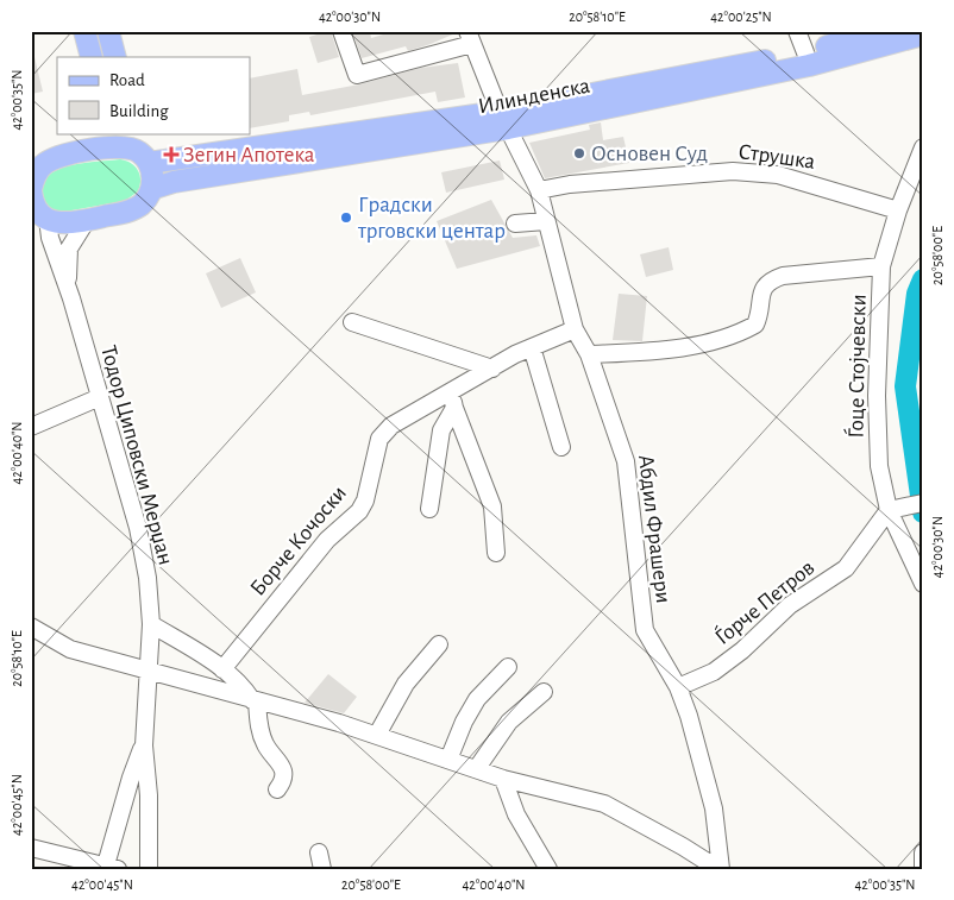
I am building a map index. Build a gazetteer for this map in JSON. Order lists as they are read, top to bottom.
{
  "streets": {
    "main road": ["Илинденска"],
    "street": [
      "Струшка",
      "Ѓоце Стојчевски",
      "Тодор Циповски Мерџан",
      "Абдил Фрашери",
      "Борче Кочоски",
      "Ѓорче Петров"
    ]
  },
  "crossings": [
    ["Илинденска", "Тодор Циповски Мерџан"],
    ["Илинденска", "Абдил Фрашери"],
    ["Струшка", "Ѓоце Стојчевски"],
    ["Струшка", "Абдил Фрашери"],
    ["Ѓоце Стојчевски", "Ѓорче Петров"],
    ["Абдил Фрашери", "Борче Кочоски"],
    ["Абдил Фрашери", "Ѓорче Петров"]
  ],
  "places": {
    "other": ["Основен Суд", "Градски трговски центар"],
    "health": ["Зегин Апотека"]
  },
  "legend": ["Road", "Building"],
  "coordinates": [
    "42°00'30\"N",
    "20°58'10\"E",
    "42°00'25\"N",
    "42°00'35\"N",
    "20°58'00\"E",
    "42°00'40\"N",
    "42°00'45\"N"
  ]
}
